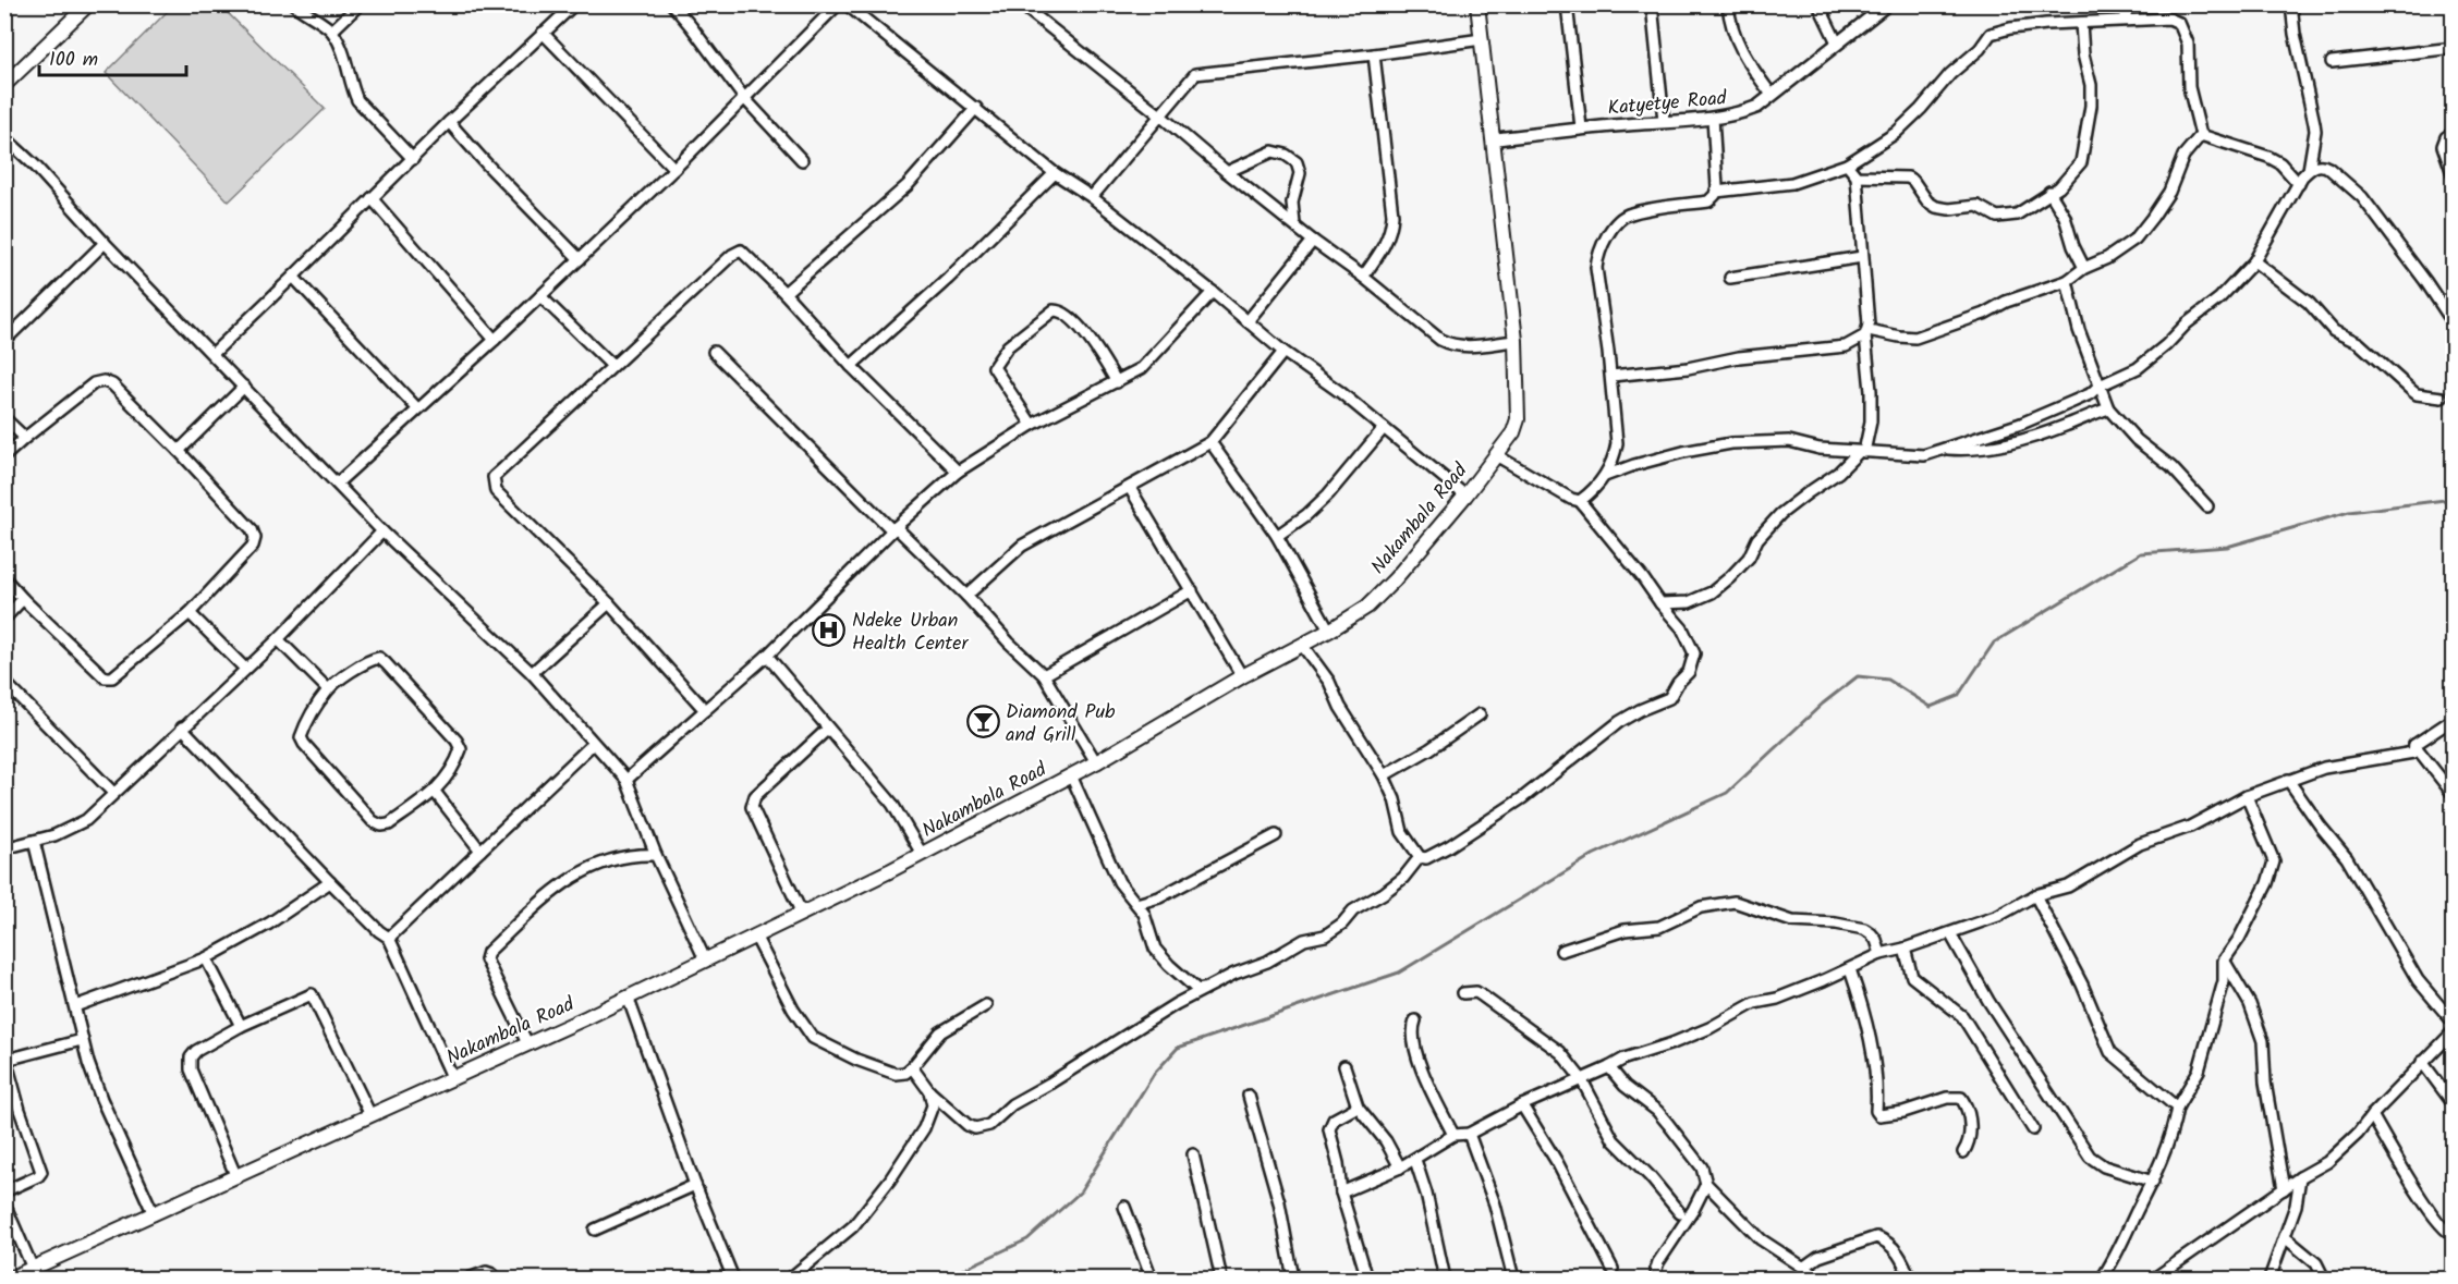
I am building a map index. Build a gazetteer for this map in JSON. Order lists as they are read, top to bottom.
{
  "streets": {
    "main road": ["Nakambala Road"],
    "street": ["Katyetye Road"]
  },
  "crossings": [
    ["Katyetye Road", "Nakambala Road"]
  ],
  "places": {
    "hospital": ["Ndeke Urban Health Center"],
    "bar": ["Diamond Pub and Grill"]
  },
  "scale_bar": "100 m"
}
